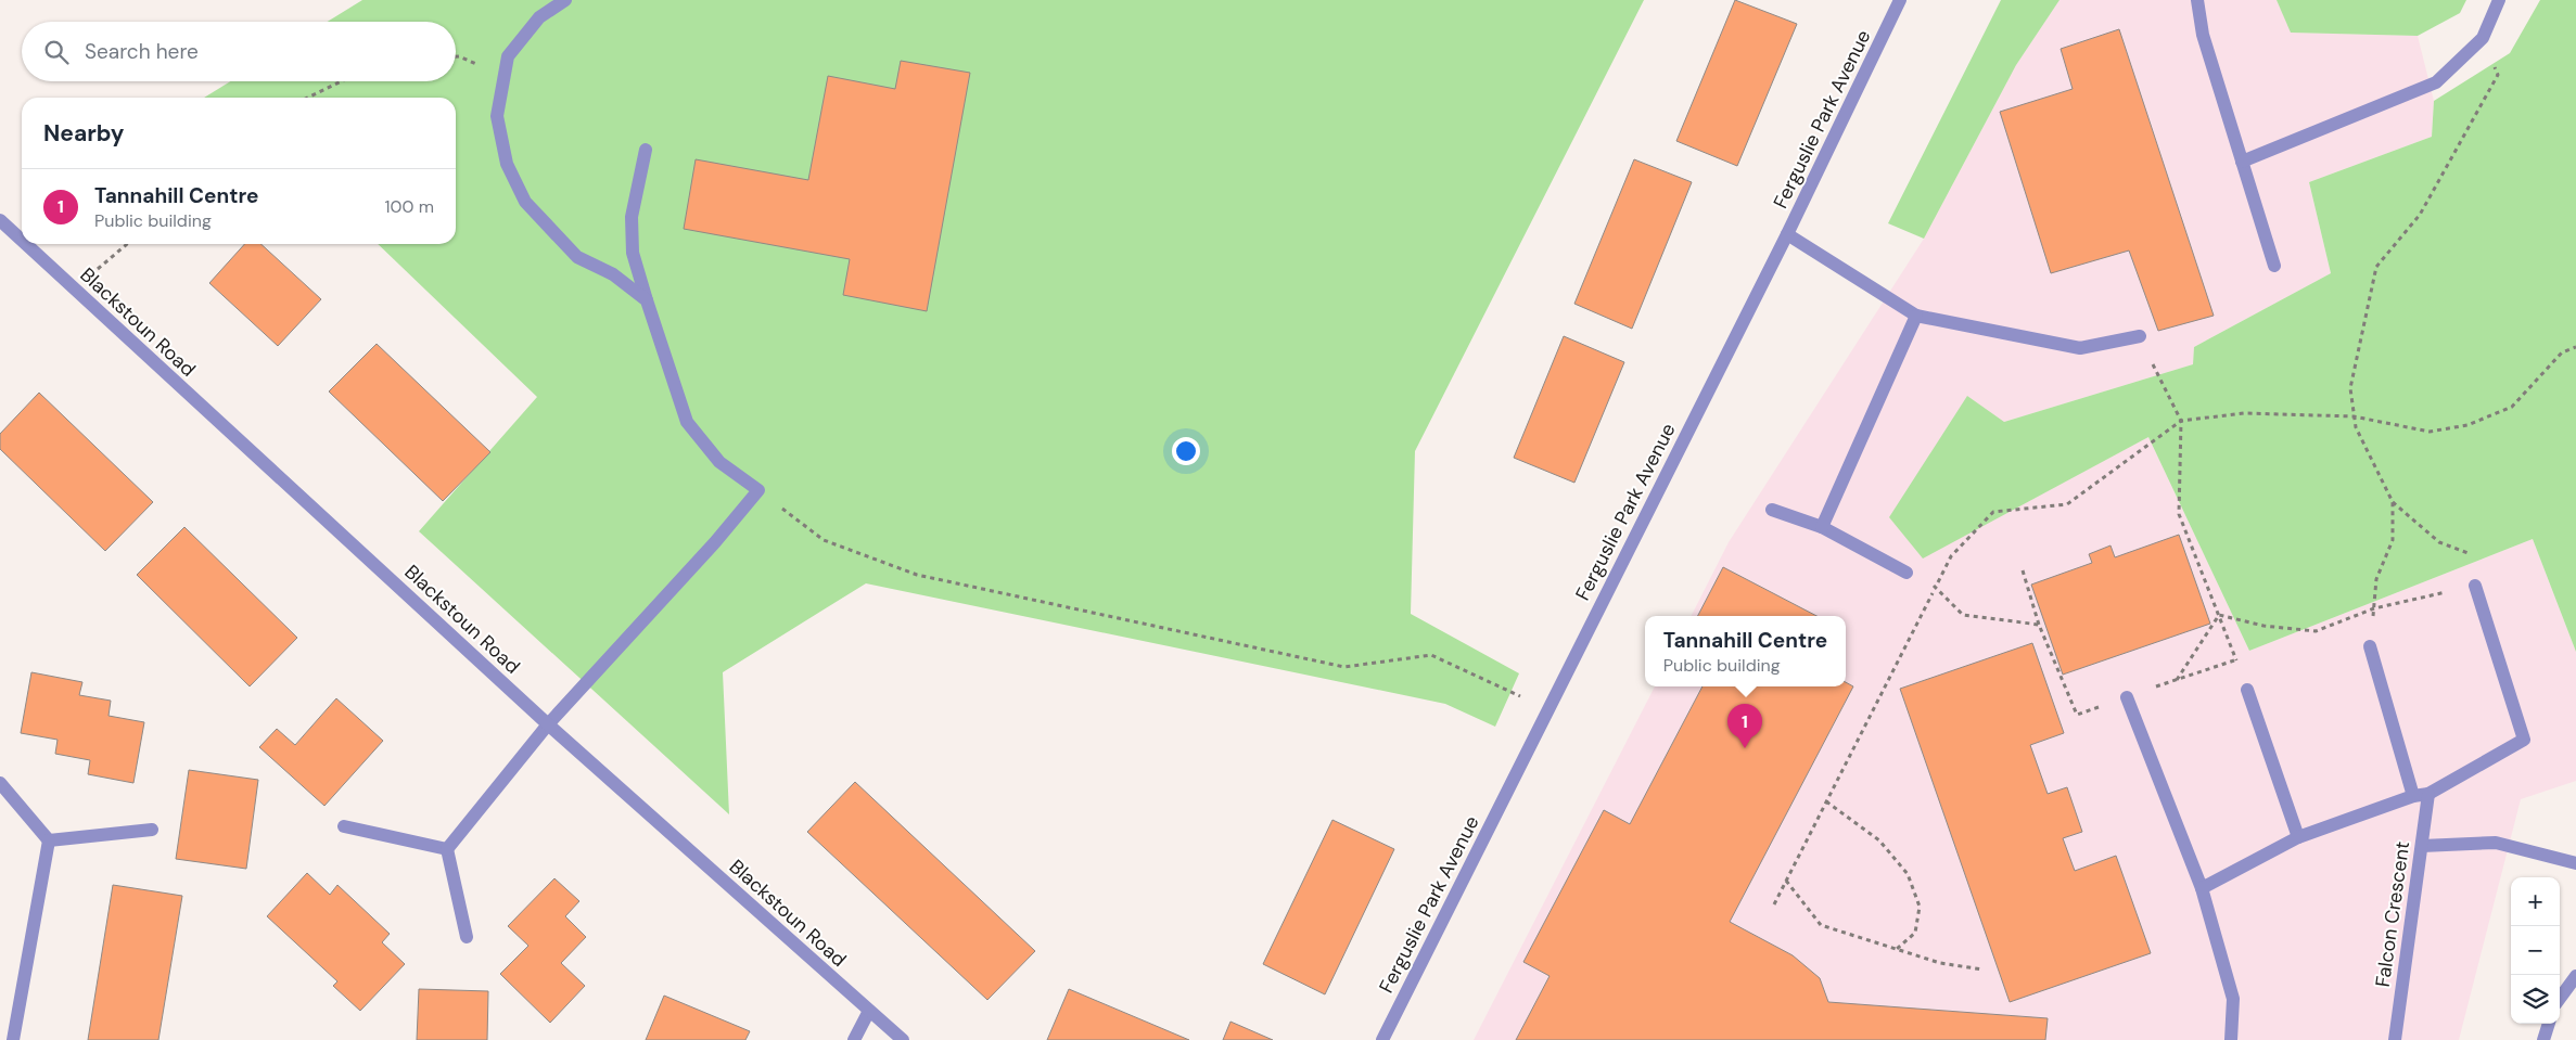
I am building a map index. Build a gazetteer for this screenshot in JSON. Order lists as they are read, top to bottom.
{
  "streets": {
    "street": ["Ferguslie Park Avenue", "Blackstoun Road", "Falcon Crescent"]
  },
  "page": {
    "search": "Search here",
    "heading": "Nearby",
    "list": [
      {
        "mark": "1",
        "name": "Tannahill Centre",
        "note": "Public building",
        "value": "100 m"
      }
    ],
    "popup": ["Tannahill Centre", "Public building"],
    "pins": "1",
    "map_buttons": ["+", "−"]
  }
}
